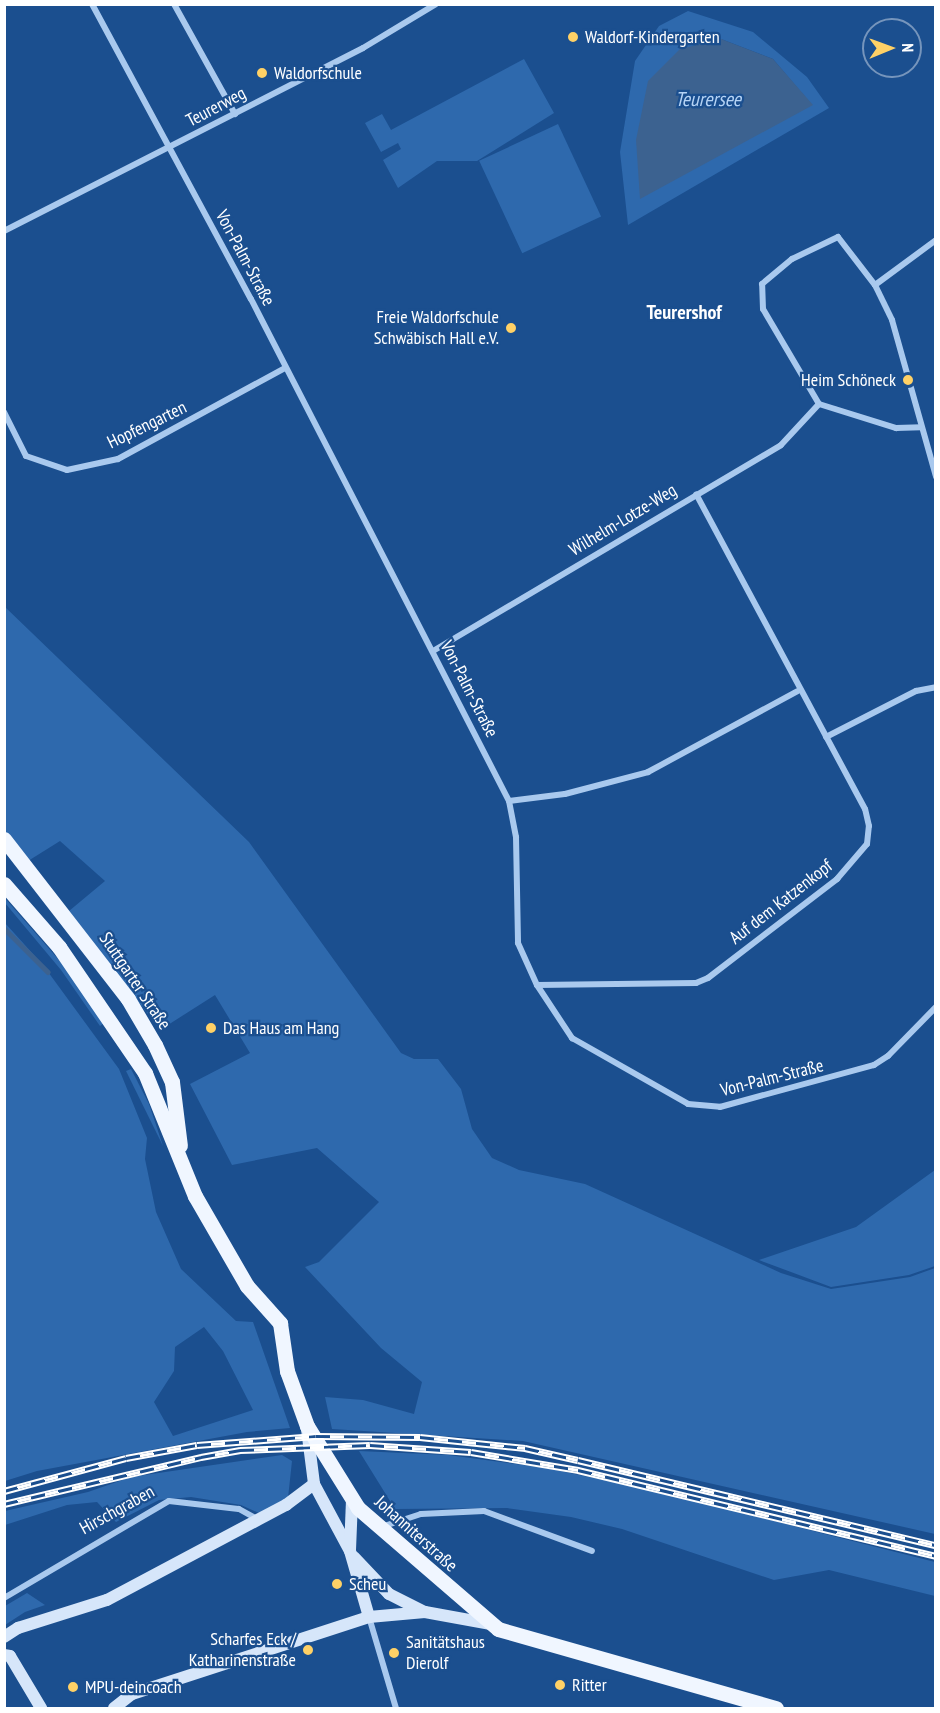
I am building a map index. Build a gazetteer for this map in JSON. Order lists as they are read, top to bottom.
{
  "streets": {
    "main road": ["Stuttgarter Straße", "Johanniterstraße"],
    "street": [
      "Teurerweg",
      "Von-Palm-Straße",
      "Hopfengarten",
      "Wilhelm-Lotze-Weg",
      "Auf dem Katzenkopf",
      "Hirschgraben"
    ]
  },
  "crossings": [
    ["Teurerweg", "Von-Palm-Straße"],
    ["Von-Palm-Straße", "Hopfengarten"],
    ["Von-Palm-Straße", "Wilhelm-Lotze-Weg"],
    ["Von-Palm-Straße", "Auf dem Katzenkopf"],
    ["Wilhelm-Lotze-Weg", "Auf dem Katzenkopf"],
    ["Stuttgarter Straße", "Johanniterstraße"]
  ],
  "districts": ["Teurershof"],
  "water": ["Teurersee"],
  "places": [
    "Waldorf-Kindergarten",
    "Waldorfschule",
    "Freie Waldorfschule Schwäbisch Hall e.V.",
    "Heim Schöneck",
    "Das Haus am Hang",
    "Scheu",
    "Scharfes Eck / Katharinenstraße",
    "Sanitätshaus Dierolf",
    "Ritter",
    "MPU-deincoach"
  ],
  "north": "right"
}
